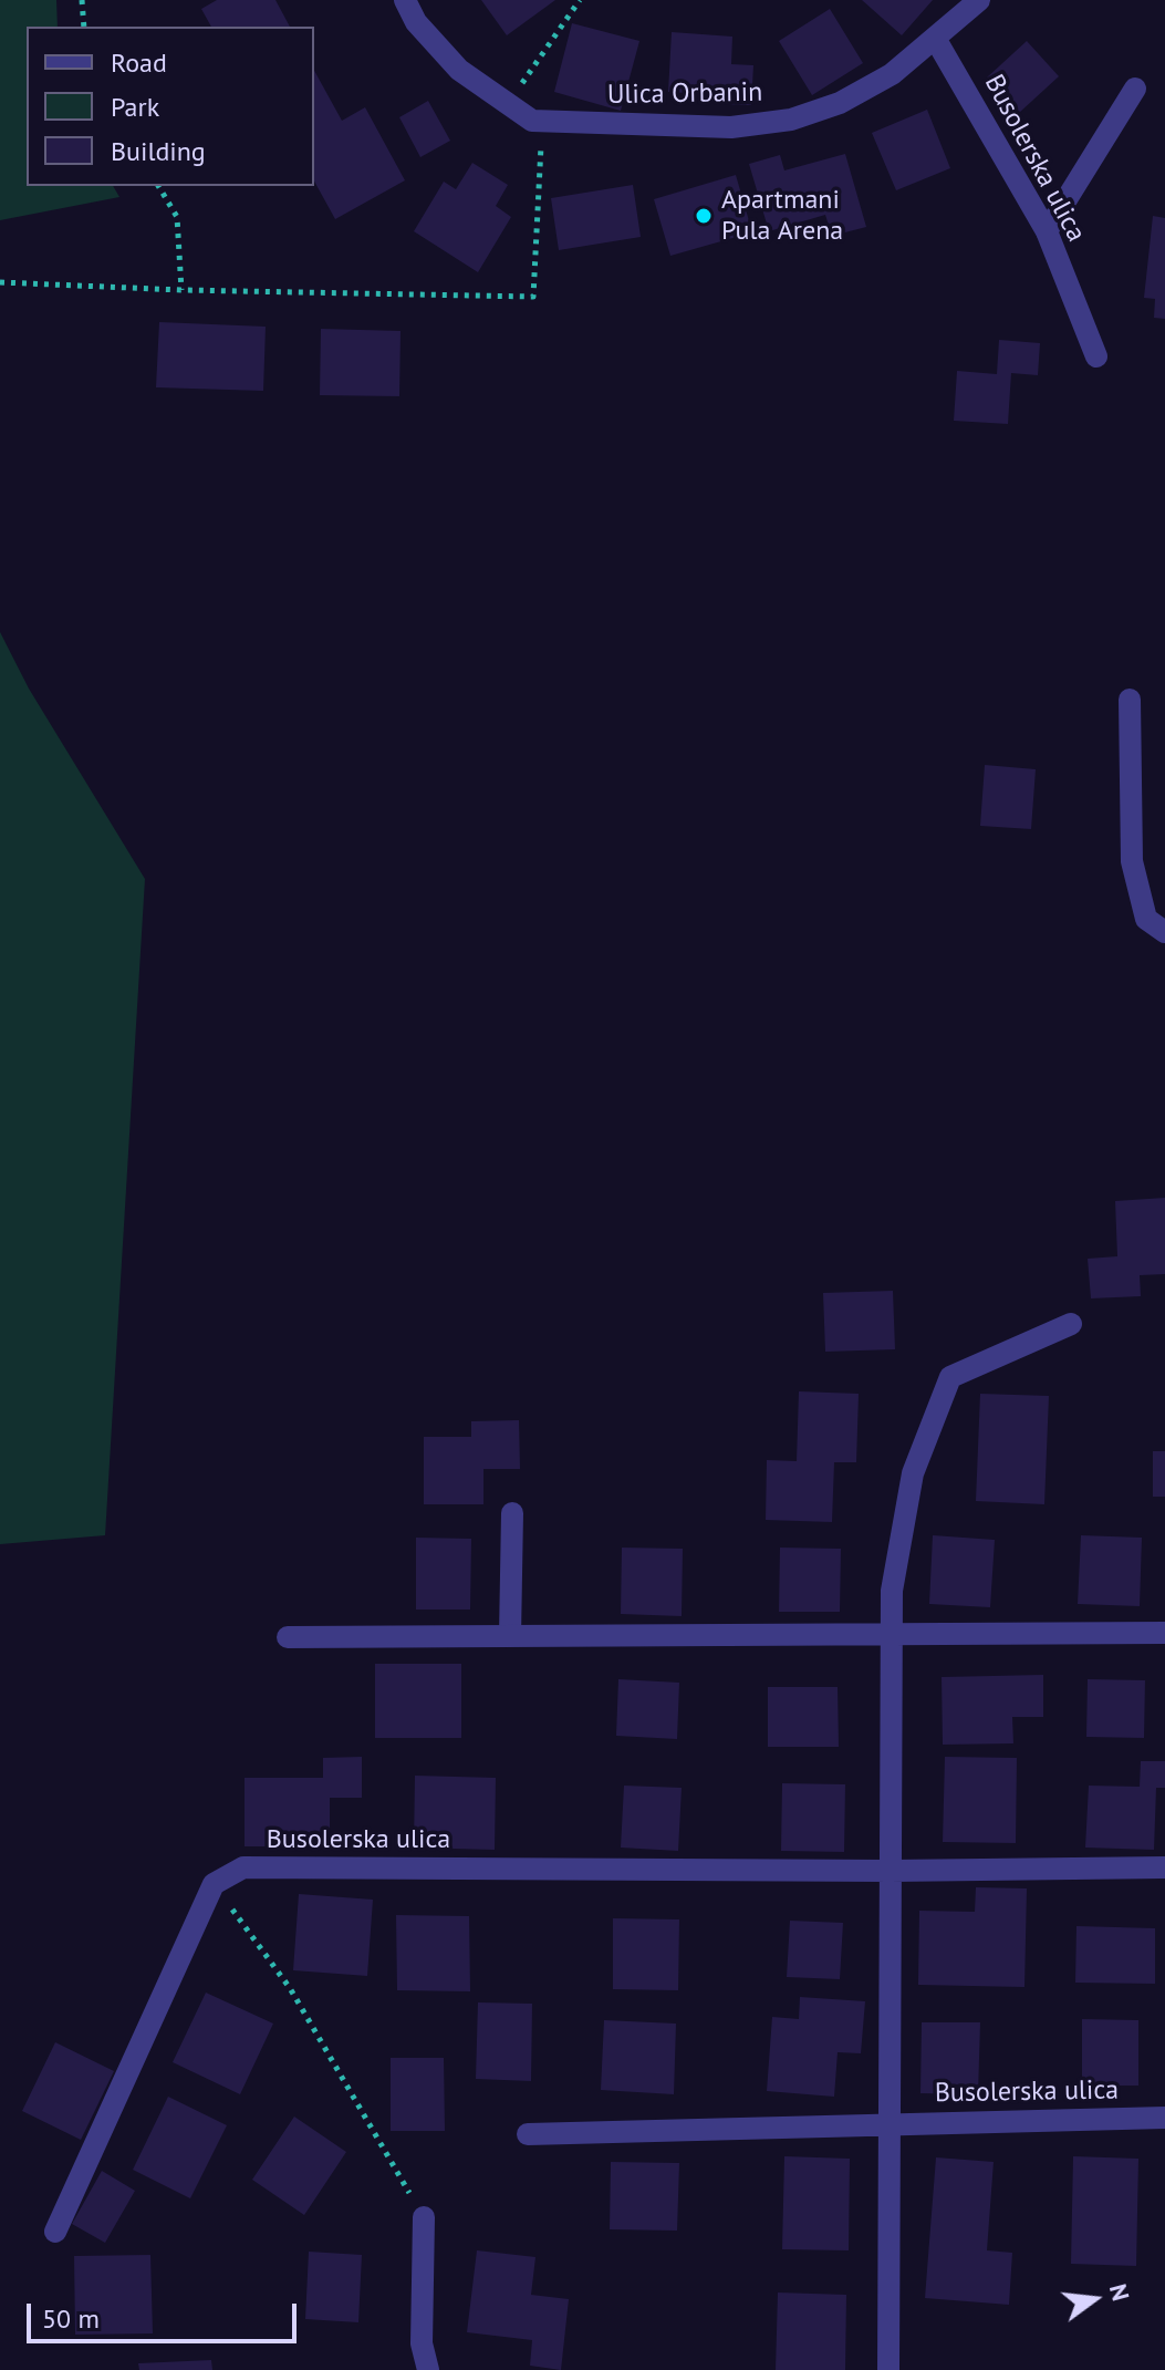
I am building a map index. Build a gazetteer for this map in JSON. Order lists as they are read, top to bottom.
{
  "streets": {
    "street": ["Ulica Orbanin", "Busolerska ulica"]
  },
  "crossings": [
    ["Ulica Orbanin", "Busolerska ulica"]
  ],
  "places": ["Apartmani Pula Arena"],
  "legend": ["Road", "Park", "Building"],
  "scale_bar": "50 m",
  "north": "right"
}
